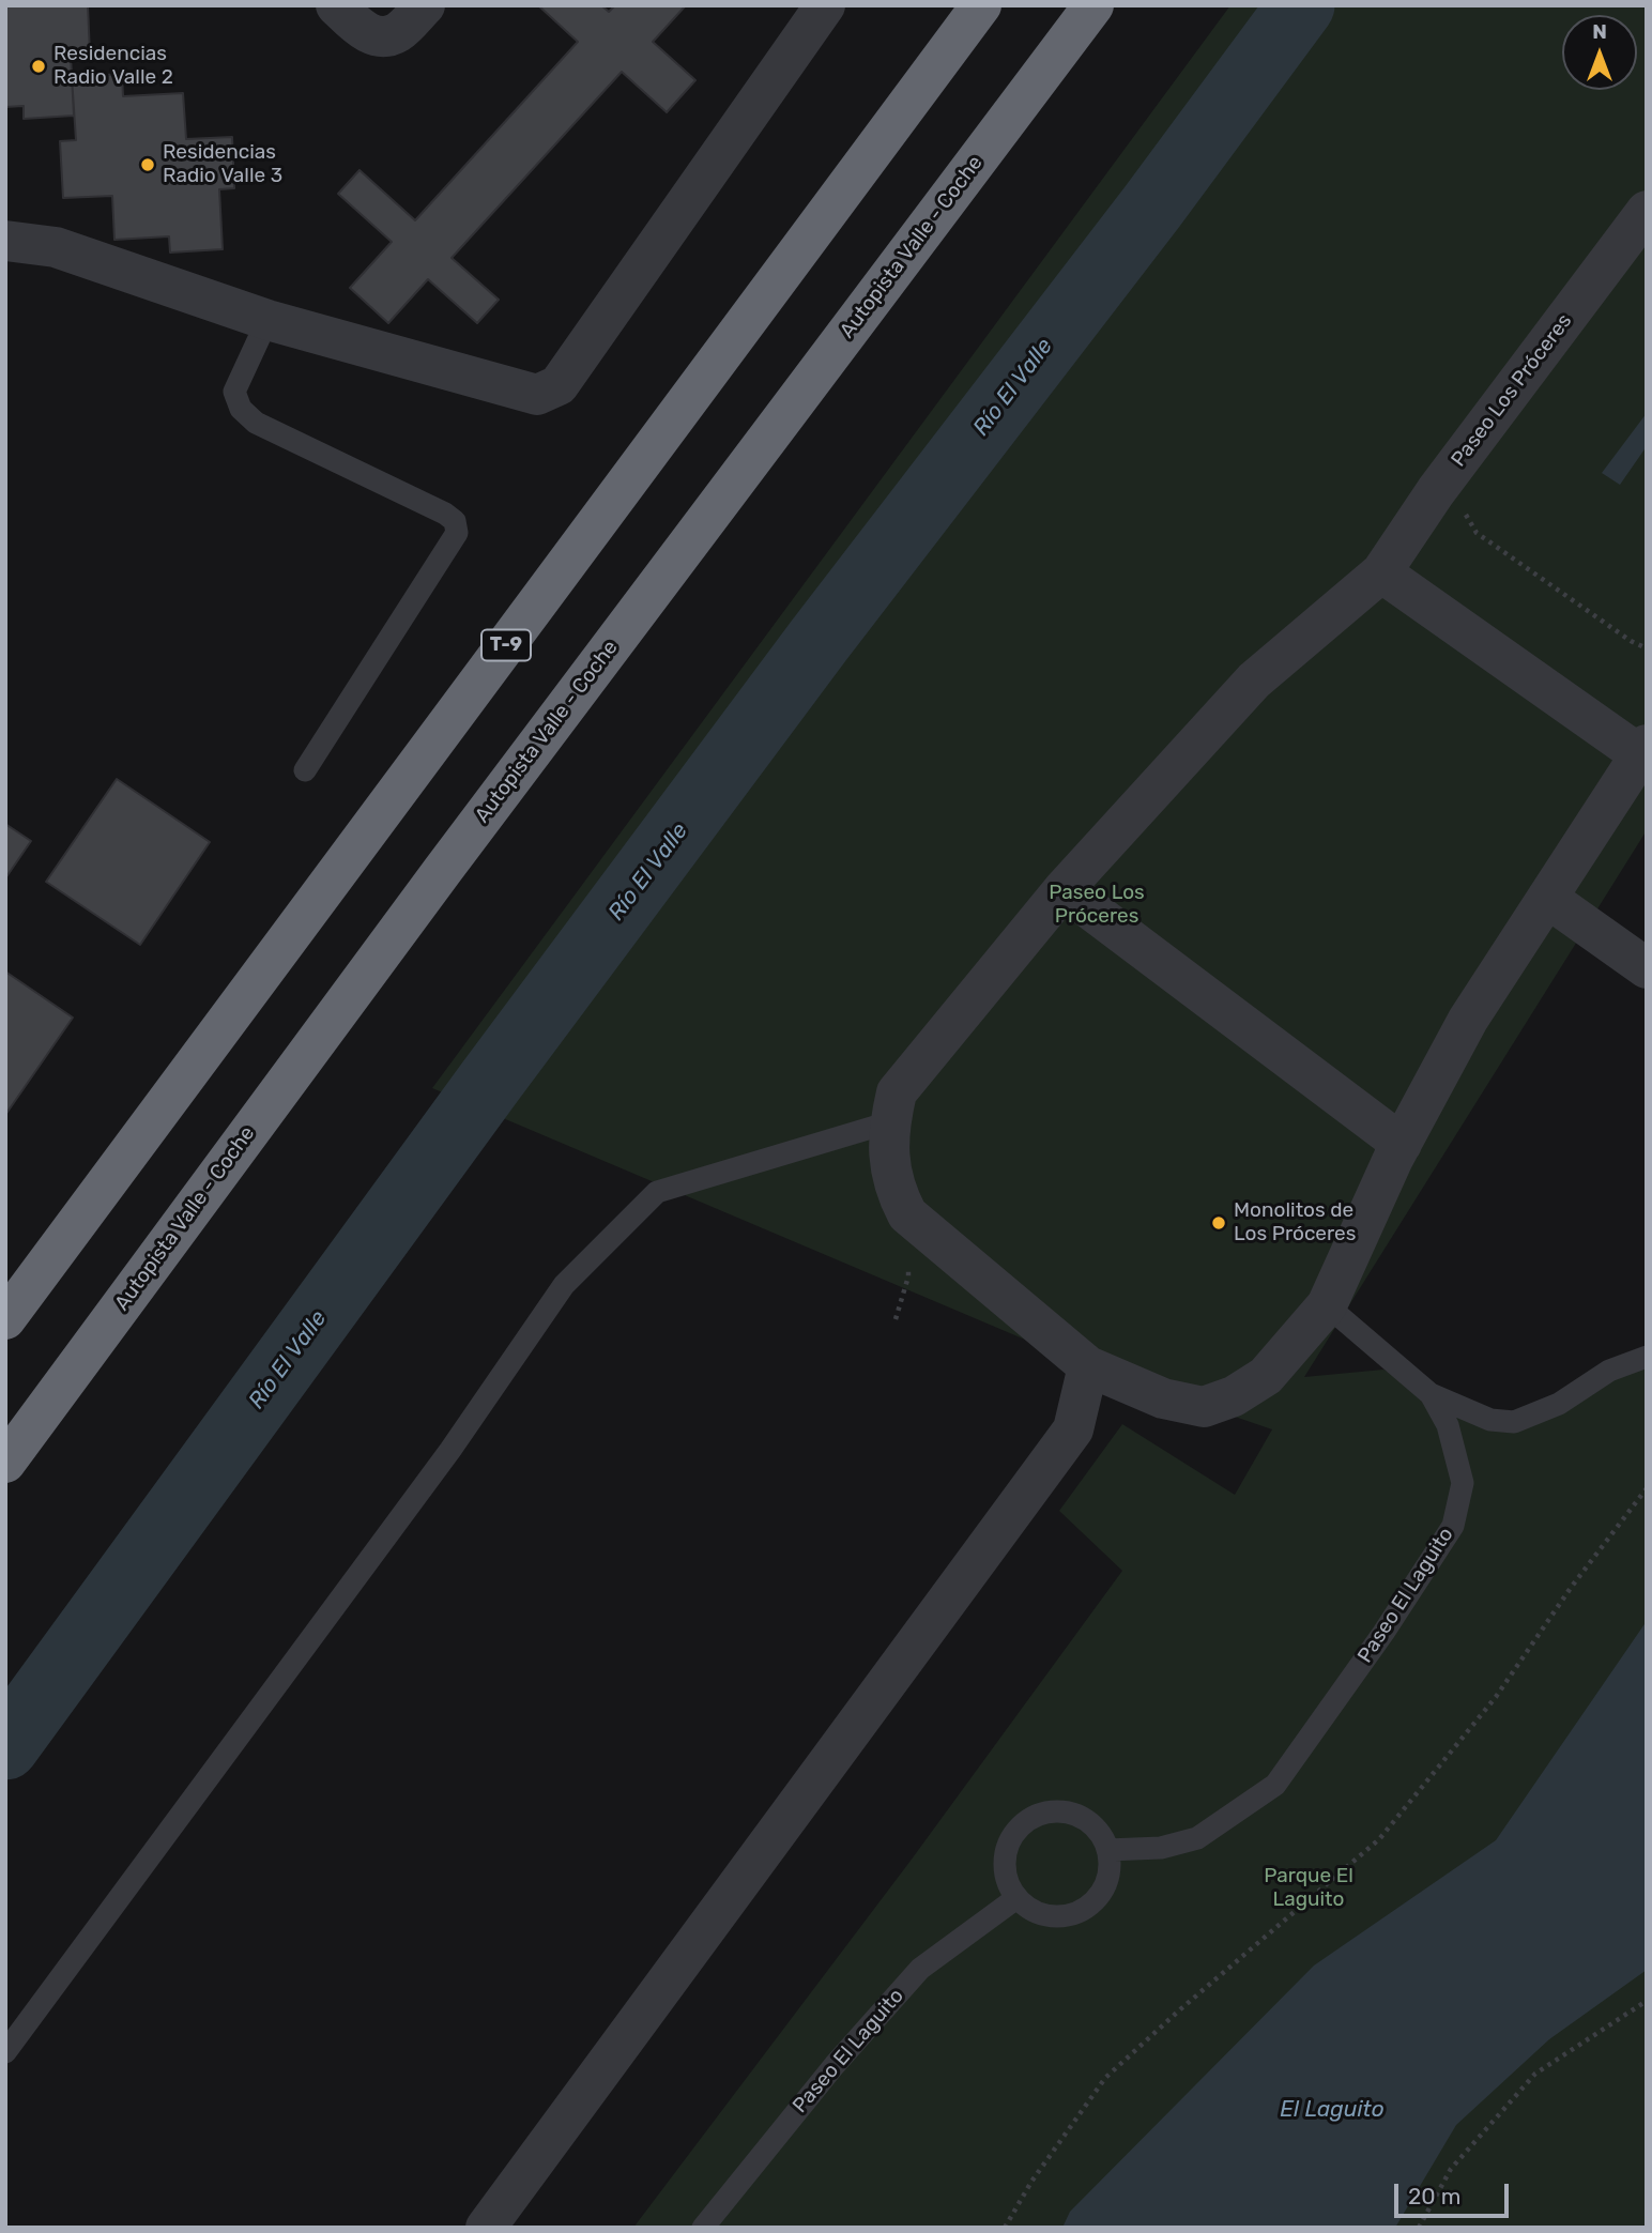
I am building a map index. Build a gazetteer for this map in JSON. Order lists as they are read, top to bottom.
{
  "streets": {
    "highway": ["Autopista Valle - Coche", "T-9"],
    "street": ["Paseo Los Próceres"],
    "lane": ["Paseo El Laguito"]
  },
  "water": ["Río El Valle", "El Laguito"],
  "parks": ["Paseo Los Próceres", "Parque El Laguito"],
  "places": ["Residencias Radio Valle 2", "Residencias Radio Valle 3", "Monolitos de Los Próceres"],
  "scale_bar": "20 m",
  "north": "top"
}
